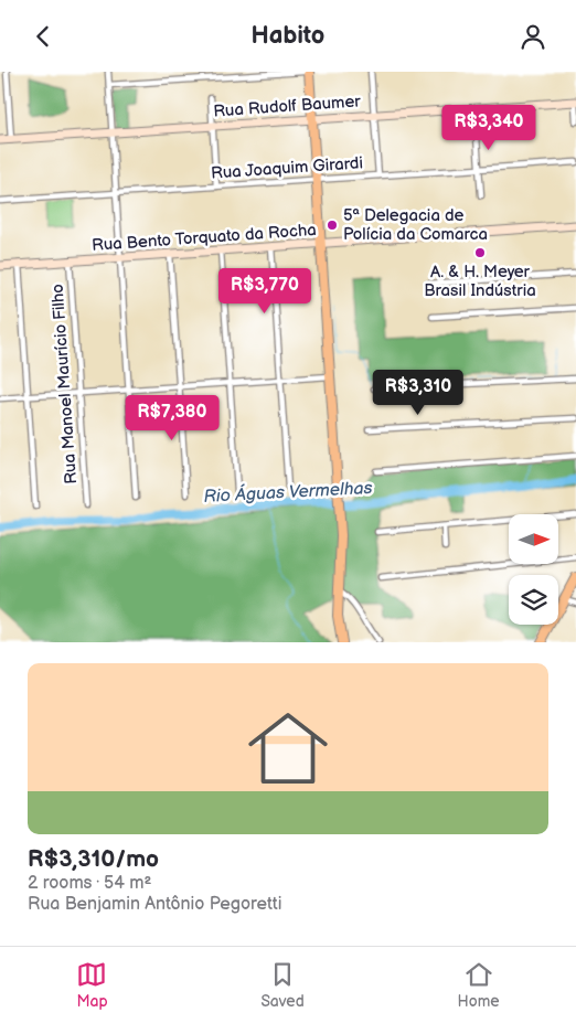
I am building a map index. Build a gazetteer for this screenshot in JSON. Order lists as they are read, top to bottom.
{
  "streets": {
    "street": [
      "Rua Rudolf Baumer",
      "Rua Joaquim Girardi",
      "Rua Bento Torquato da Rocha",
      "Rua Manoel Maurício Filho"
    ]
  },
  "crossings": [
    ["Rua Bento Torquato da Rocha", "Rua Manoel Maurício Filho"]
  ],
  "water": ["Rio Águas Vermelhas"],
  "places": ["5ª Delegacia de Polícia da Comarca", "A. & H. Meyer Brasil Indústria"],
  "north": "right",
  "page": {
    "header": "Habito",
    "price": [
      "R$3,340",
      "R$3,770",
      "R$3,310",
      "R$7,380"
    ],
    "list": [
      {
        "name": "R$3,310/mo",
        "note": "2 rooms · 54 m² · Rua Benjamin Antônio Pegoretti"
      }
    ],
    "tabs": ["Map", "Saved", "Home"]
  }
}
